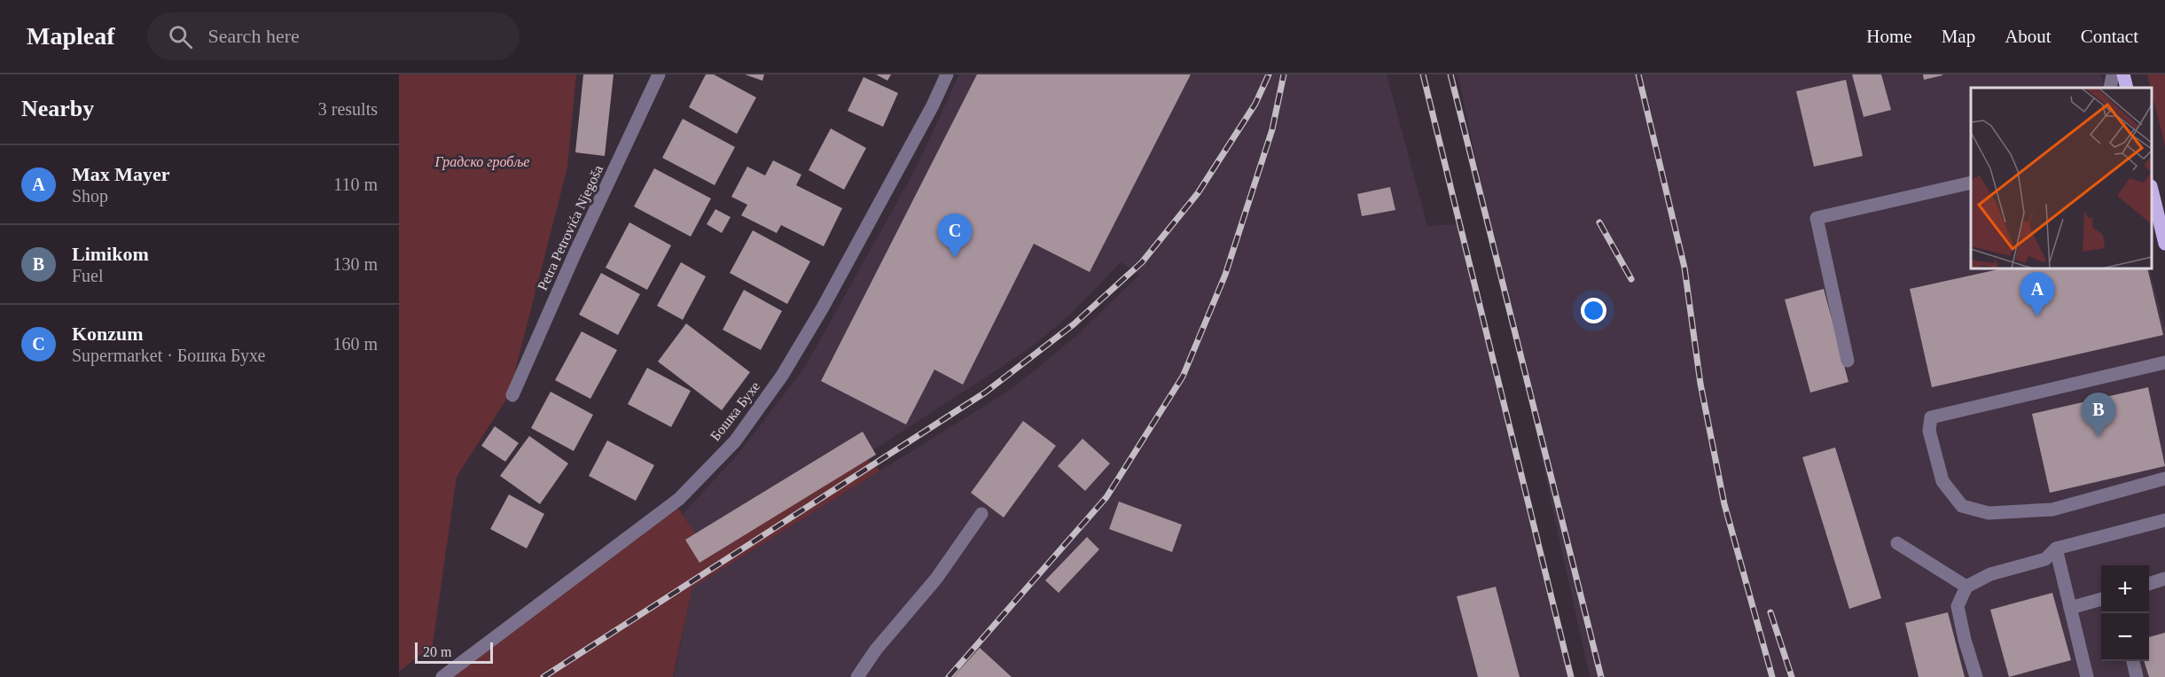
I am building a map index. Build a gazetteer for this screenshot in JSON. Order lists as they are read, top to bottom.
{
  "streets": {
    "street": ["Petra Petrovića Njegoša", "Бошка Бухе"]
  },
  "parks": ["Градско гробље"],
  "scale_bar": "20 m",
  "page": {
    "header": "Mapleaf",
    "search": "Search here",
    "nav": [
      "Home",
      "Map",
      "About",
      "Contact"
    ],
    "heading": ["Nearby", "3 results"],
    "list": [
      {
        "mark": "A",
        "name": "Max Mayer",
        "note": "Shop",
        "value": "110 m"
      },
      {
        "mark": "B",
        "name": "Limikom",
        "note": "Fuel",
        "value": "130 m"
      },
      {
        "mark": "C",
        "name": "Konzum",
        "note": "Supermarket · Бошка Бухе",
        "value": "160 m"
      }
    ],
    "pins": ["C", "A", "B"],
    "map_buttons": ["+", "−"],
    "scale": "20 m"
  }
}
